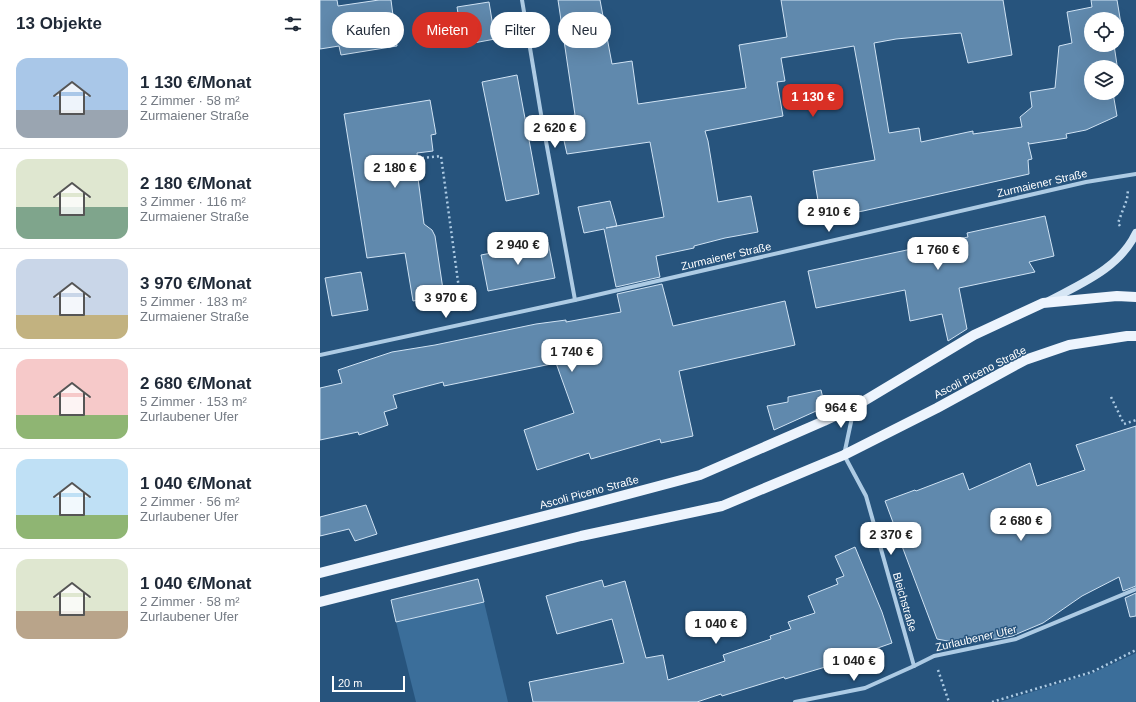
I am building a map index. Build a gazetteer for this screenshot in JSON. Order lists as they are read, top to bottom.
{
  "streets": {
    "main road": ["Ascoli Piceno Straße"],
    "street": ["Zurmaiener Straße", "Bleichstraße", "Zurlaubener Ufer"]
  },
  "crossings": [
    ["Ascoli Piceno Straße", "Bleichstraße"],
    ["Bleichstraße", "Zurlaubener Ufer"]
  ],
  "scale_bar": "20 m",
  "page": {
    "heading": "13 Objekte",
    "chip": [
      "Kaufen",
      "Mieten",
      "Filter",
      "Neu"
    ],
    "list": [
      {
        "name": "1 130 €/Monat",
        "note": "2 Zimmer · 58 m² · Zurmaiener Straße"
      },
      {
        "name": "2 180 €/Monat",
        "note": "3 Zimmer · 116 m² · Zurmaiener Straße"
      },
      {
        "name": "3 970 €/Monat",
        "note": "5 Zimmer · 183 m² · Zurmaiener Straße"
      },
      {
        "name": "2 680 €/Monat",
        "note": "5 Zimmer · 153 m² · Zurlaubener Ufer"
      },
      {
        "name": "1 040 €/Monat",
        "note": "2 Zimmer · 56 m² · Zurlaubener Ufer"
      },
      {
        "name": "1 040 €/Monat",
        "note": "2 Zimmer · 58 m² · Zurlaubener Ufer"
      }
    ],
    "price": [
      "1 130 €",
      "2 620 €",
      "2 180 €",
      "2 910 €",
      "2 940 €",
      "1 760 €",
      "3 970 €",
      "1 740 €",
      "964 €",
      "2 680 €",
      "2 370 €",
      "1 040 €",
      "1 040 €"
    ],
    "scale": "20 m"
  }
}
